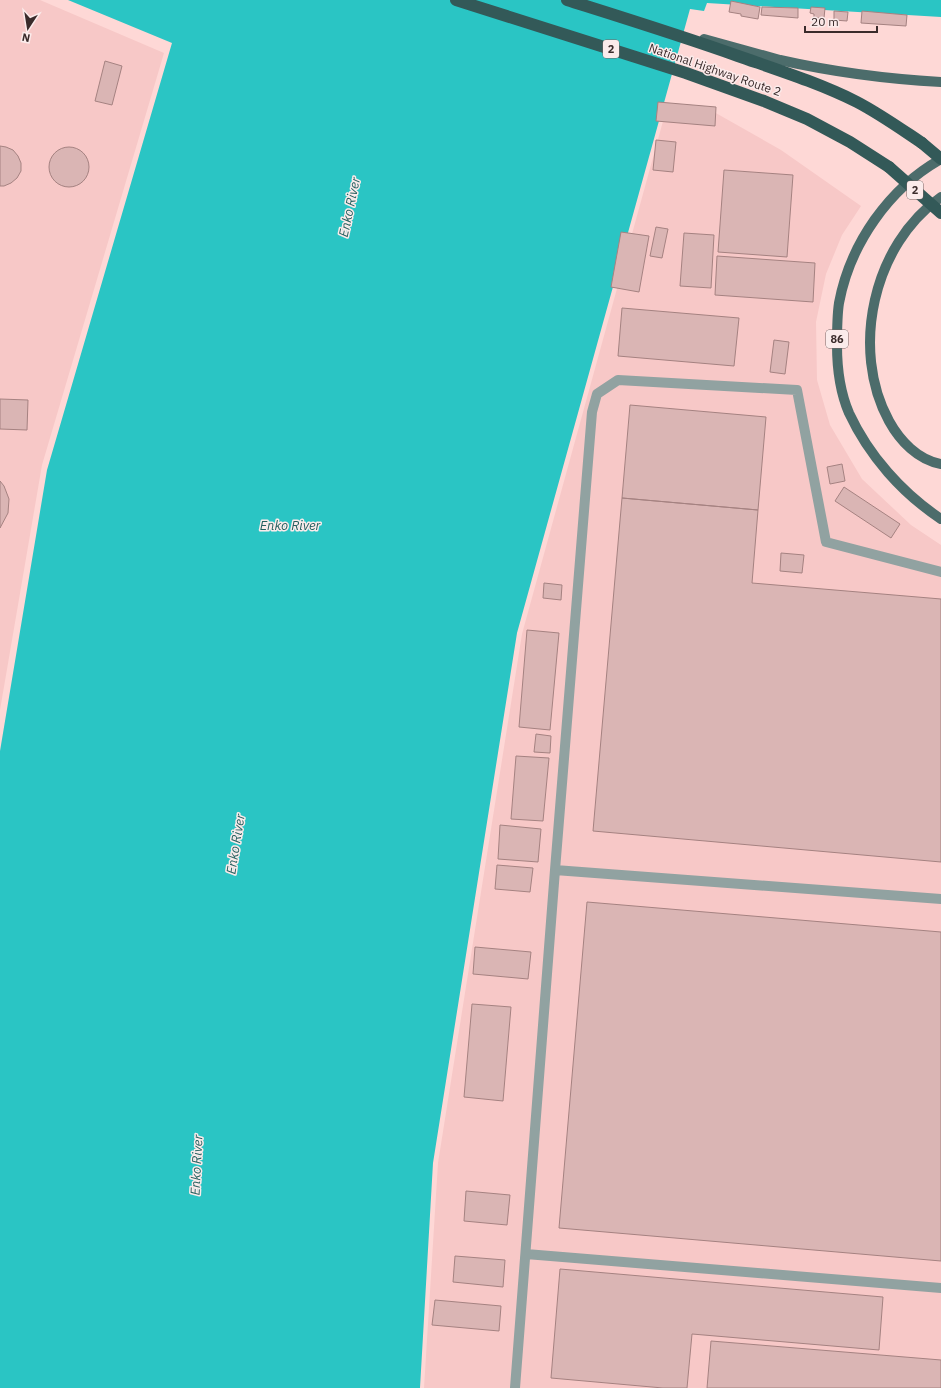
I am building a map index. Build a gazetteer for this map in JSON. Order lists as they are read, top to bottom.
{
  "streets": {
    "highway": ["2", "National Highway Route 2"],
    "main road": ["86"]
  },
  "crossings": [
    ["National Highway Route 2", "86"]
  ],
  "water": ["Enko River"],
  "scale_bar": "20 m",
  "north": "bottom"
}
